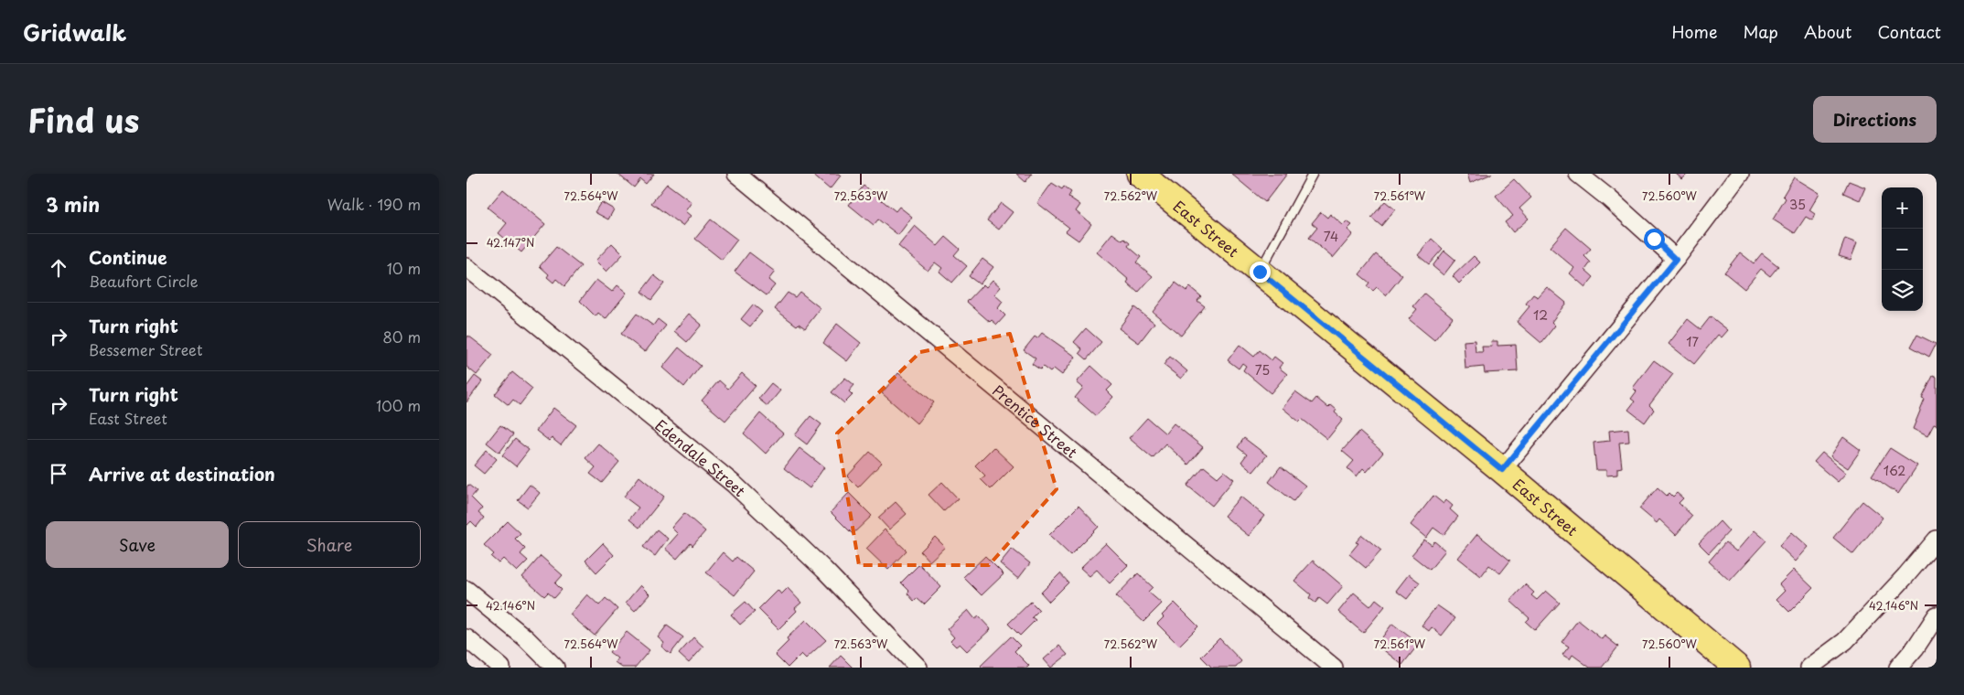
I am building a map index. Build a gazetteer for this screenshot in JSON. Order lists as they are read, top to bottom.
{
  "streets": {
    "main road": ["East Street"],
    "street": ["Prentice Street", "Edendale Street"]
  },
  "house_numbers": [
    "35",
    "74",
    "12",
    "17",
    "75",
    "162"
  ],
  "page": {
    "header": "Gridwalk",
    "nav": [
      "Home",
      "Map",
      "About",
      "Contact"
    ],
    "title": "Find us",
    "buttons": [
      "Directions",
      ["Save", "Share"]
    ],
    "heading": ["3 min", "Walk · 190 m"],
    "map_buttons": ["+", "−"],
    "list": [
      ["Continue", "Beaufort Circle", "10 m"],
      ["Turn right", "Bessemer Street", "80 m"],
      ["Turn right", "East Street", "100 m"],
      "Arrive at destination"
    ]
  },
  "coordinates": [
    "72.564°W",
    "72.563°W",
    "72.562°W",
    "72.561°W",
    "72.560°W",
    "42.147°N",
    "42.146°N"
  ]
}
